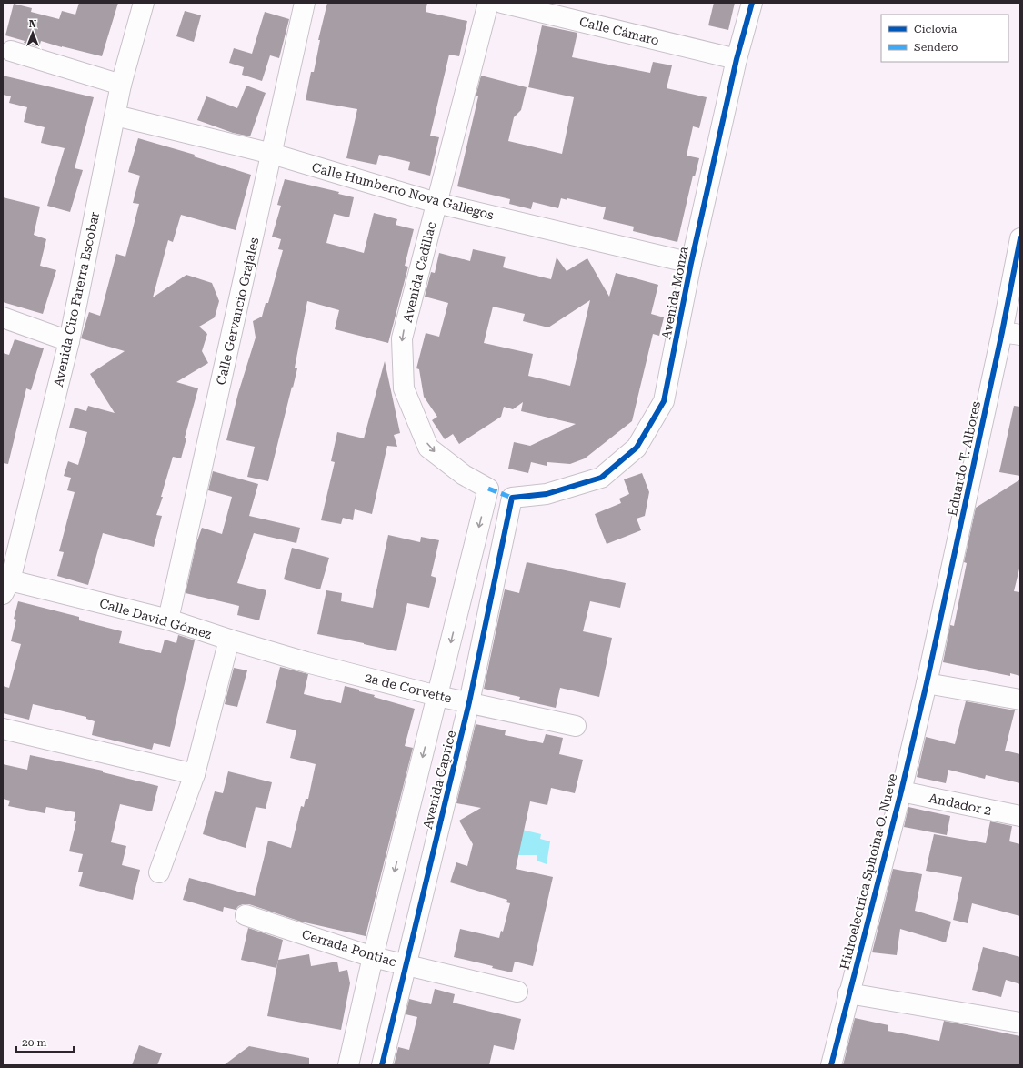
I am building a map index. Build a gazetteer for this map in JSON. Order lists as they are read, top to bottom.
{
  "streets": {
    "street": [
      "Calle Cámaro",
      "Calle Humberto Nova Gallegos",
      "Avenida Cadillac",
      "Avenida Monza",
      "Avenida Ciro Farerra Escobar",
      "Calle Gervancio Grajales",
      "Eduardo T. Albores",
      "Calle David Gómez",
      "2a de Corvette",
      "Avenida Caprice",
      "Andador 2",
      "Hidroelectrica Sphoina O. Nueve",
      "Cerrada Pontiac"
    ]
  },
  "crossings": [
    ["Calle Cámaro", "Avenida Monza"],
    ["Calle Humberto Nova Gallegos", "Avenida Cadillac"],
    ["Calle Humberto Nova Gallegos", "Avenida Monza"],
    ["Calle Humberto Nova Gallegos", "Avenida Ciro Farerra Escobar"],
    ["Calle Humberto Nova Gallegos", "Calle Gervancio Grajales"],
    ["Avenida Cadillac", "Avenida Caprice"],
    ["Avenida Monza", "Avenida Caprice"],
    ["Avenida Ciro Farerra Escobar", "Calle David Gómez"],
    ["Calle Gervancio Grajales", "Calle David Gómez"],
    ["Eduardo T. Albores", "Hidroelectrica Sphoina O. Nueve"],
    ["Calle David Gómez", "2a de Corvette"],
    ["2a de Corvette", "Avenida Caprice"],
    ["Avenida Caprice", "Cerrada Pontiac"],
    ["Andador 2", "Hidroelectrica Sphoina O. Nueve"]
  ],
  "one_way": ["Avenida Cadillac"],
  "legend": ["Ciclovía", "Sendero"],
  "scale_bar": "20 m",
  "north": "top"
}
